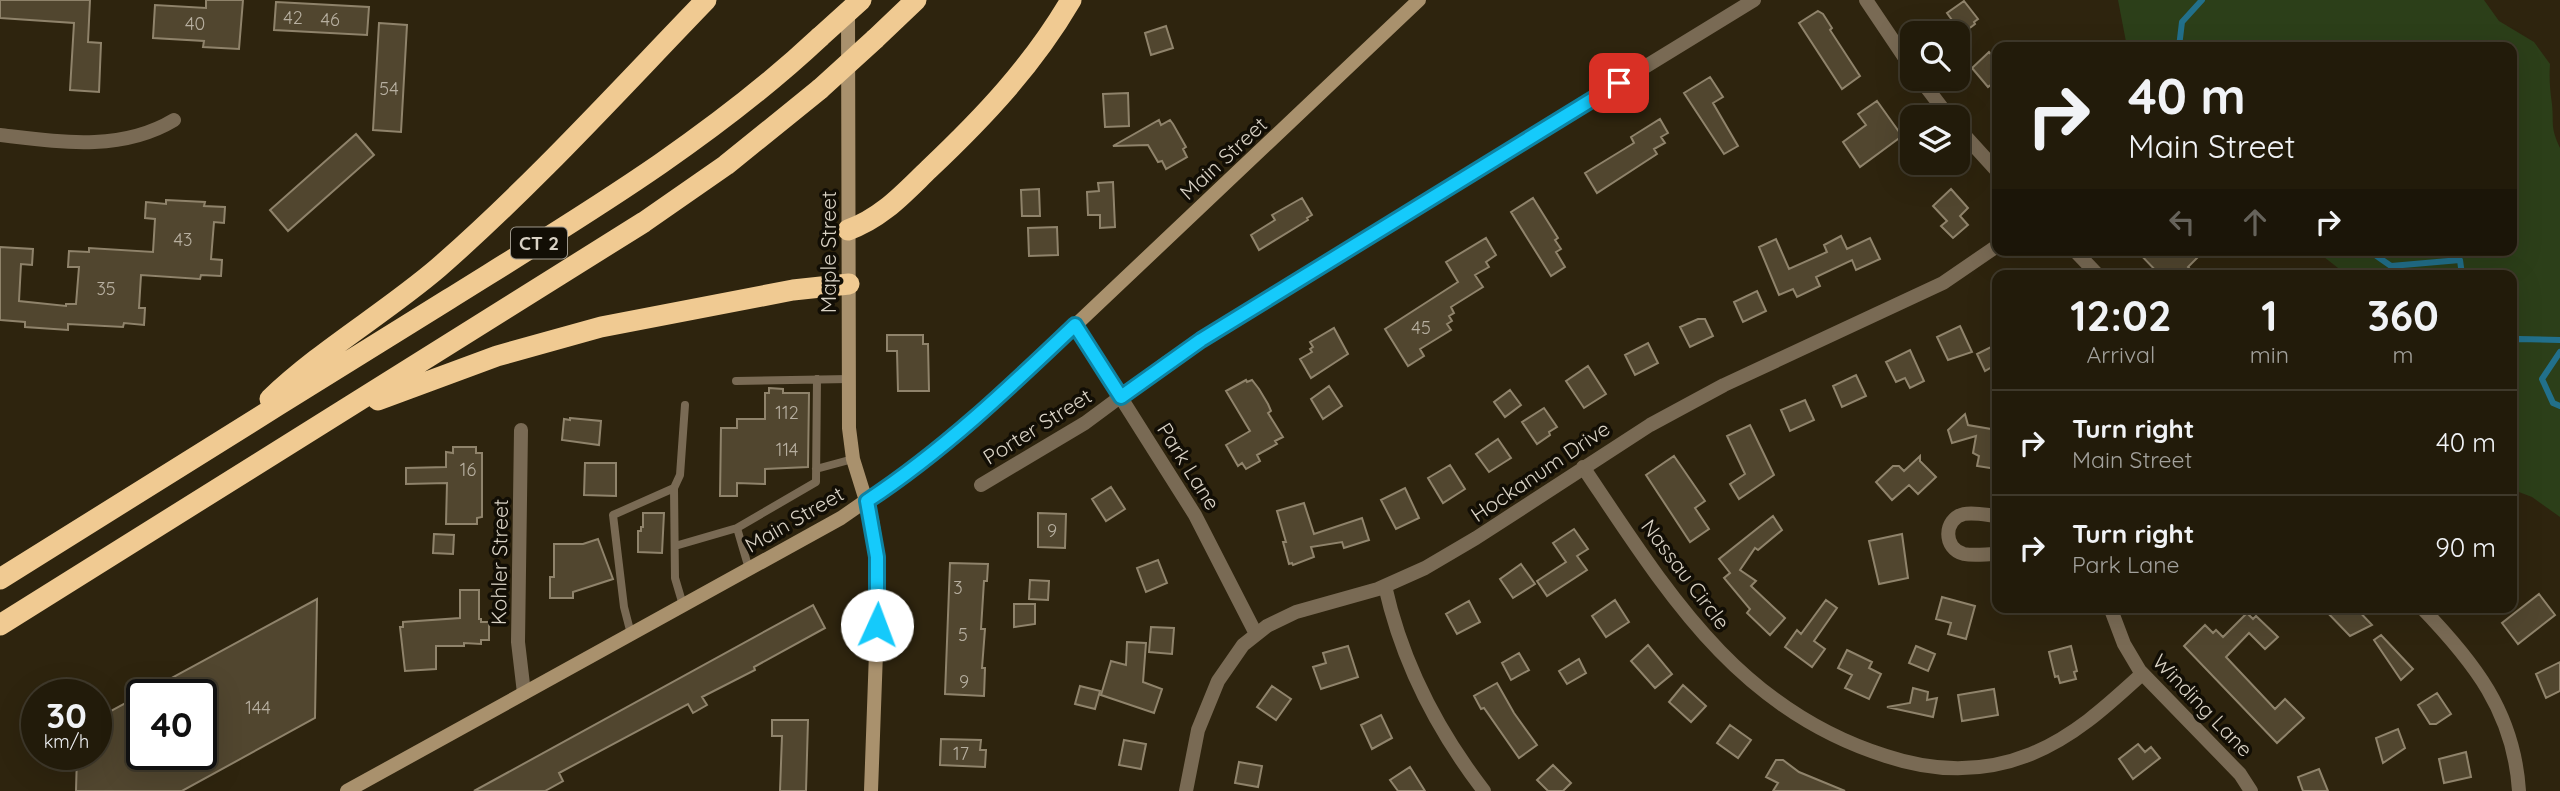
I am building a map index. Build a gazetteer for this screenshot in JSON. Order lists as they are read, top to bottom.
{
  "streets": {
    "highway": ["CT 2"],
    "main road": ["Main Street", "Maple Street"],
    "street": [
      "Porter Street",
      "Park Lane",
      "Hockanum Drive",
      "Kohler Street",
      "Nassau Circle",
      "Winding Lane"
    ]
  },
  "crossings": [
    ["Main Street", "Maple Street"],
    ["Main Street", "Park Lane"],
    ["Main Street", "Kohler Street"],
    ["Porter Street", "Park Lane"],
    ["Park Lane", "Hockanum Drive"],
    ["Hockanum Drive", "Nassau Circle"],
    ["Nassau Circle", "Winding Lane"]
  ],
  "house_numbers": [
    "42",
    "46",
    "40",
    "54",
    "43",
    "35",
    "45",
    "112",
    "114",
    "16",
    "9",
    "3",
    "5",
    "9",
    "144",
    "17"
  ],
  "page": {
    "turn": ["40 m", "Main Street"],
    "eta": [
      "12:02",
      "Arrival",
      "1",
      "min",
      "360",
      "m"
    ],
    "list": [
      {
        "name": "Turn right",
        "note": "Main Street",
        "value": "40 m"
      },
      {
        "name": "Turn right",
        "note": "Park Lane",
        "value": "90 m"
      }
    ],
    "speed": "30 km/h",
    "limit": "40"
  }
}
